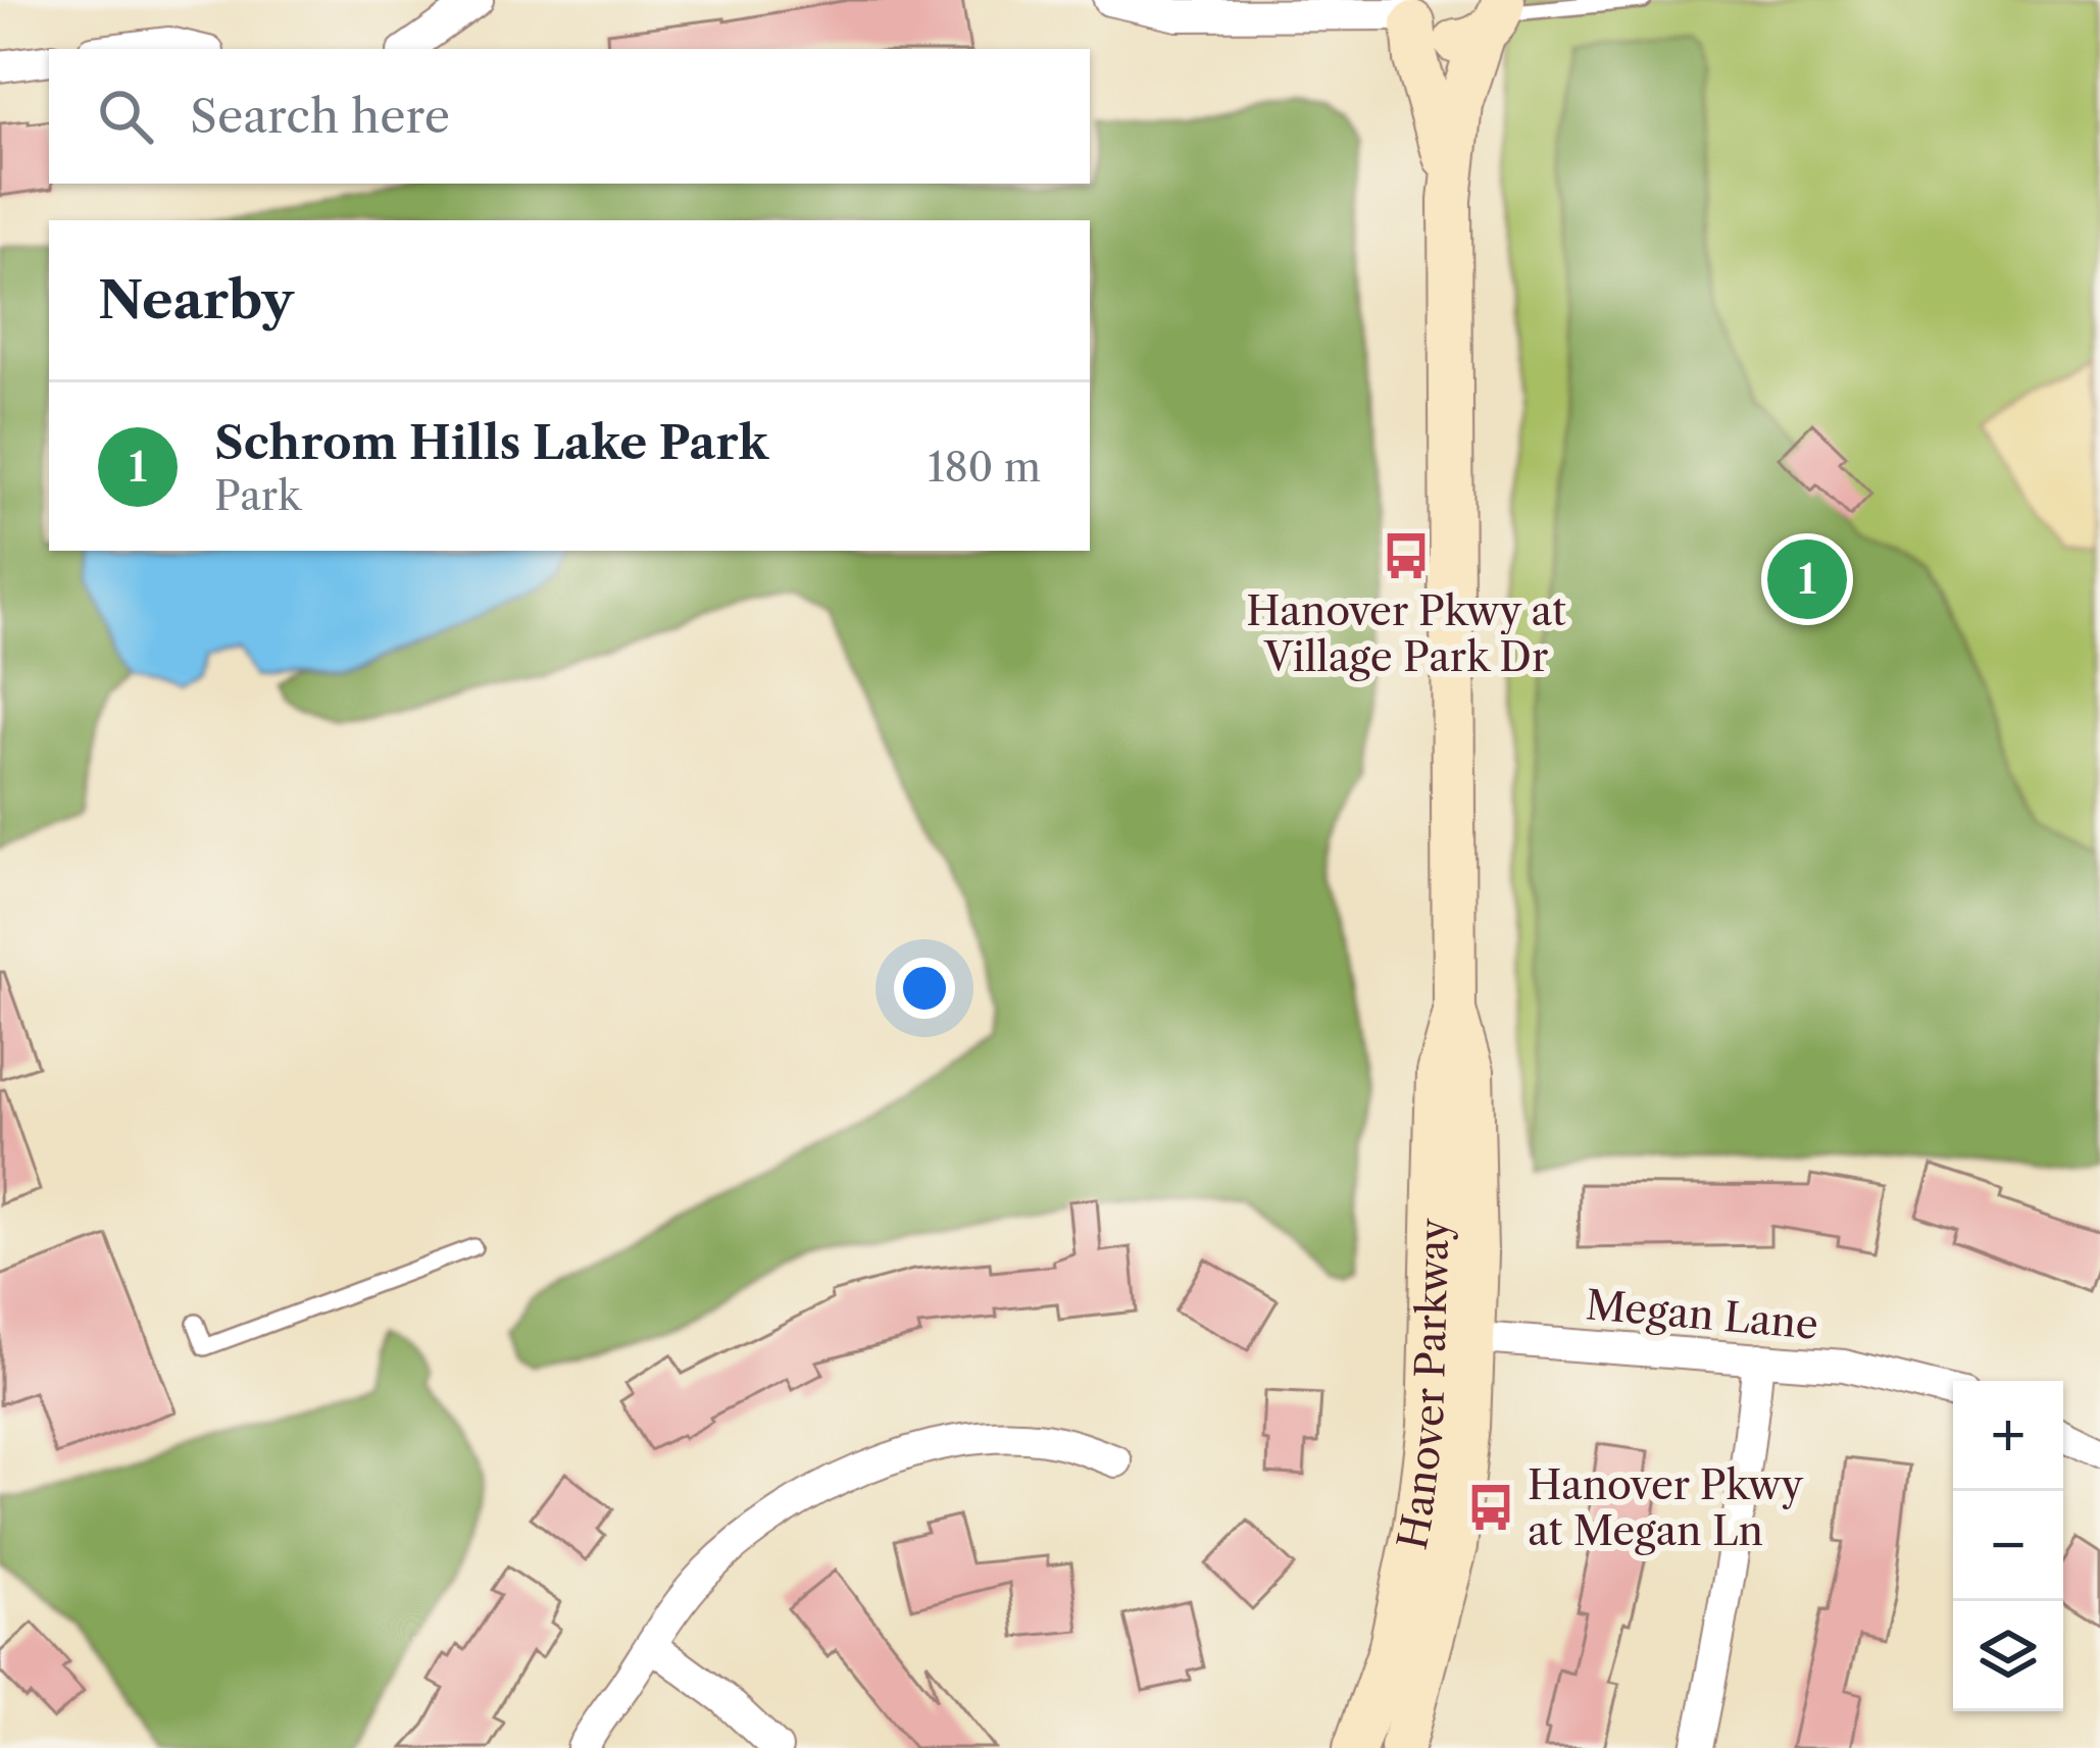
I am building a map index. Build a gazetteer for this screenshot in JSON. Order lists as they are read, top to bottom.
{
  "streets": {
    "street": ["Megan Lane", "Hanover Parkway"]
  },
  "crossings": [
    ["Megan Lane", "Hanover Parkway"]
  ],
  "places": {
    "bus stop": ["Hanover Pkwy at Village Park Dr", "Hanover Pkwy at Megan Ln"]
  },
  "page": {
    "search": "Search here",
    "heading": "Nearby",
    "list": [
      {
        "mark": "1",
        "name": "Schrom Hills Lake Park",
        "note": "Park",
        "value": "180 m"
      }
    ],
    "pins": "1",
    "map_buttons": ["+", "−"]
  }
}
